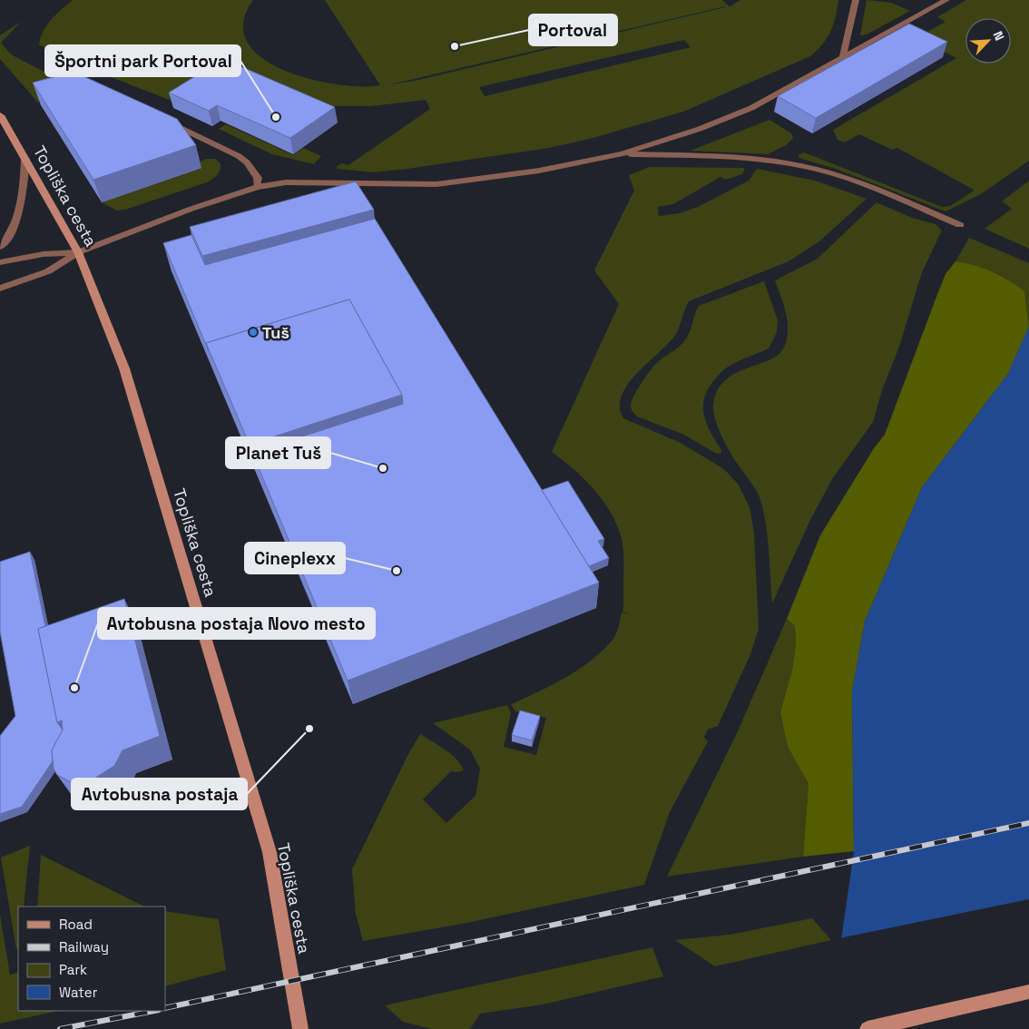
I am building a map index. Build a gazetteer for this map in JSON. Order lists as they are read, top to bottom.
{
  "streets": {
    "main road": ["Topliška cesta"]
  },
  "places": [
    "Portoval",
    "Športni park Portoval",
    "Tuš",
    "Planet Tuš",
    "Cineplexx",
    "Avtobusna postaja Novo mesto",
    "Avtobusna postaja"
  ],
  "legend": [
    "Road",
    "Railway",
    "Park",
    "Water"
  ],
  "north": "top right"
}
